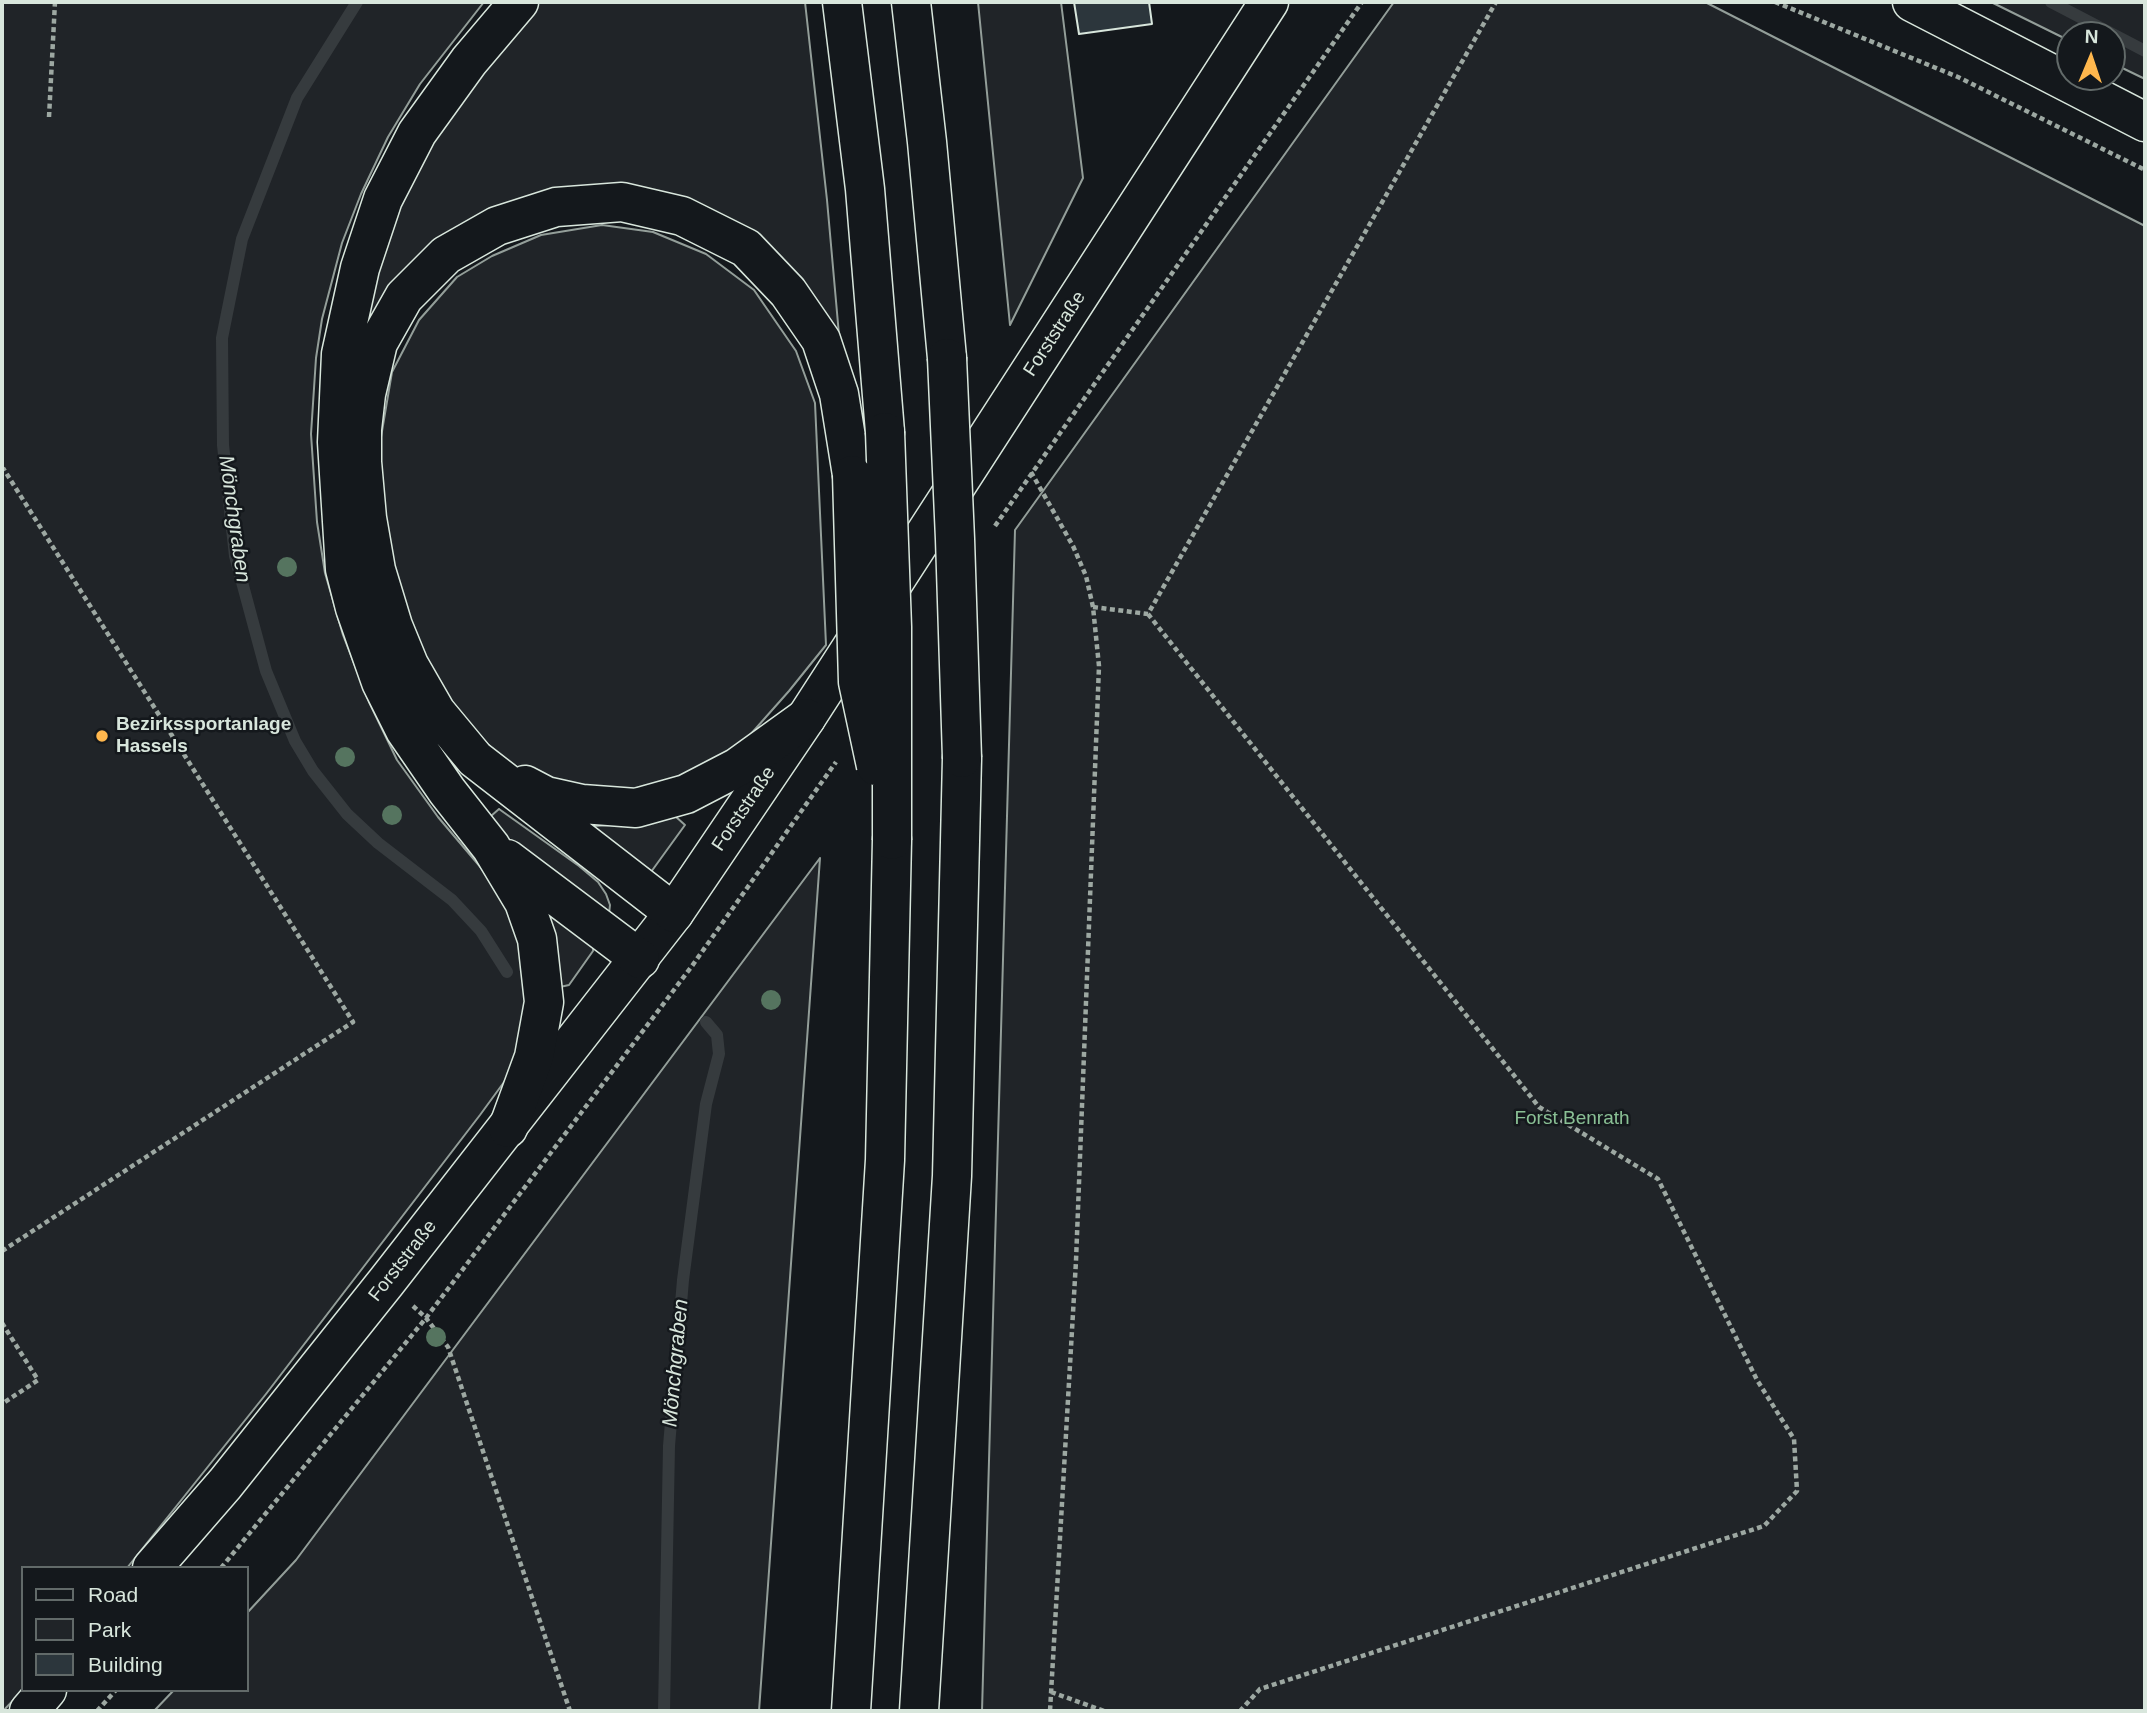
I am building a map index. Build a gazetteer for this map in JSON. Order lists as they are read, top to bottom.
{
  "streets": {
    "main road": ["Forststraße"]
  },
  "water": ["Mönchgraben"],
  "parks": ["Forst Benrath"],
  "places": ["Bezirkssportanlage Hassels"],
  "legend": ["Road", "Park", "Building"],
  "north": "top"
}
